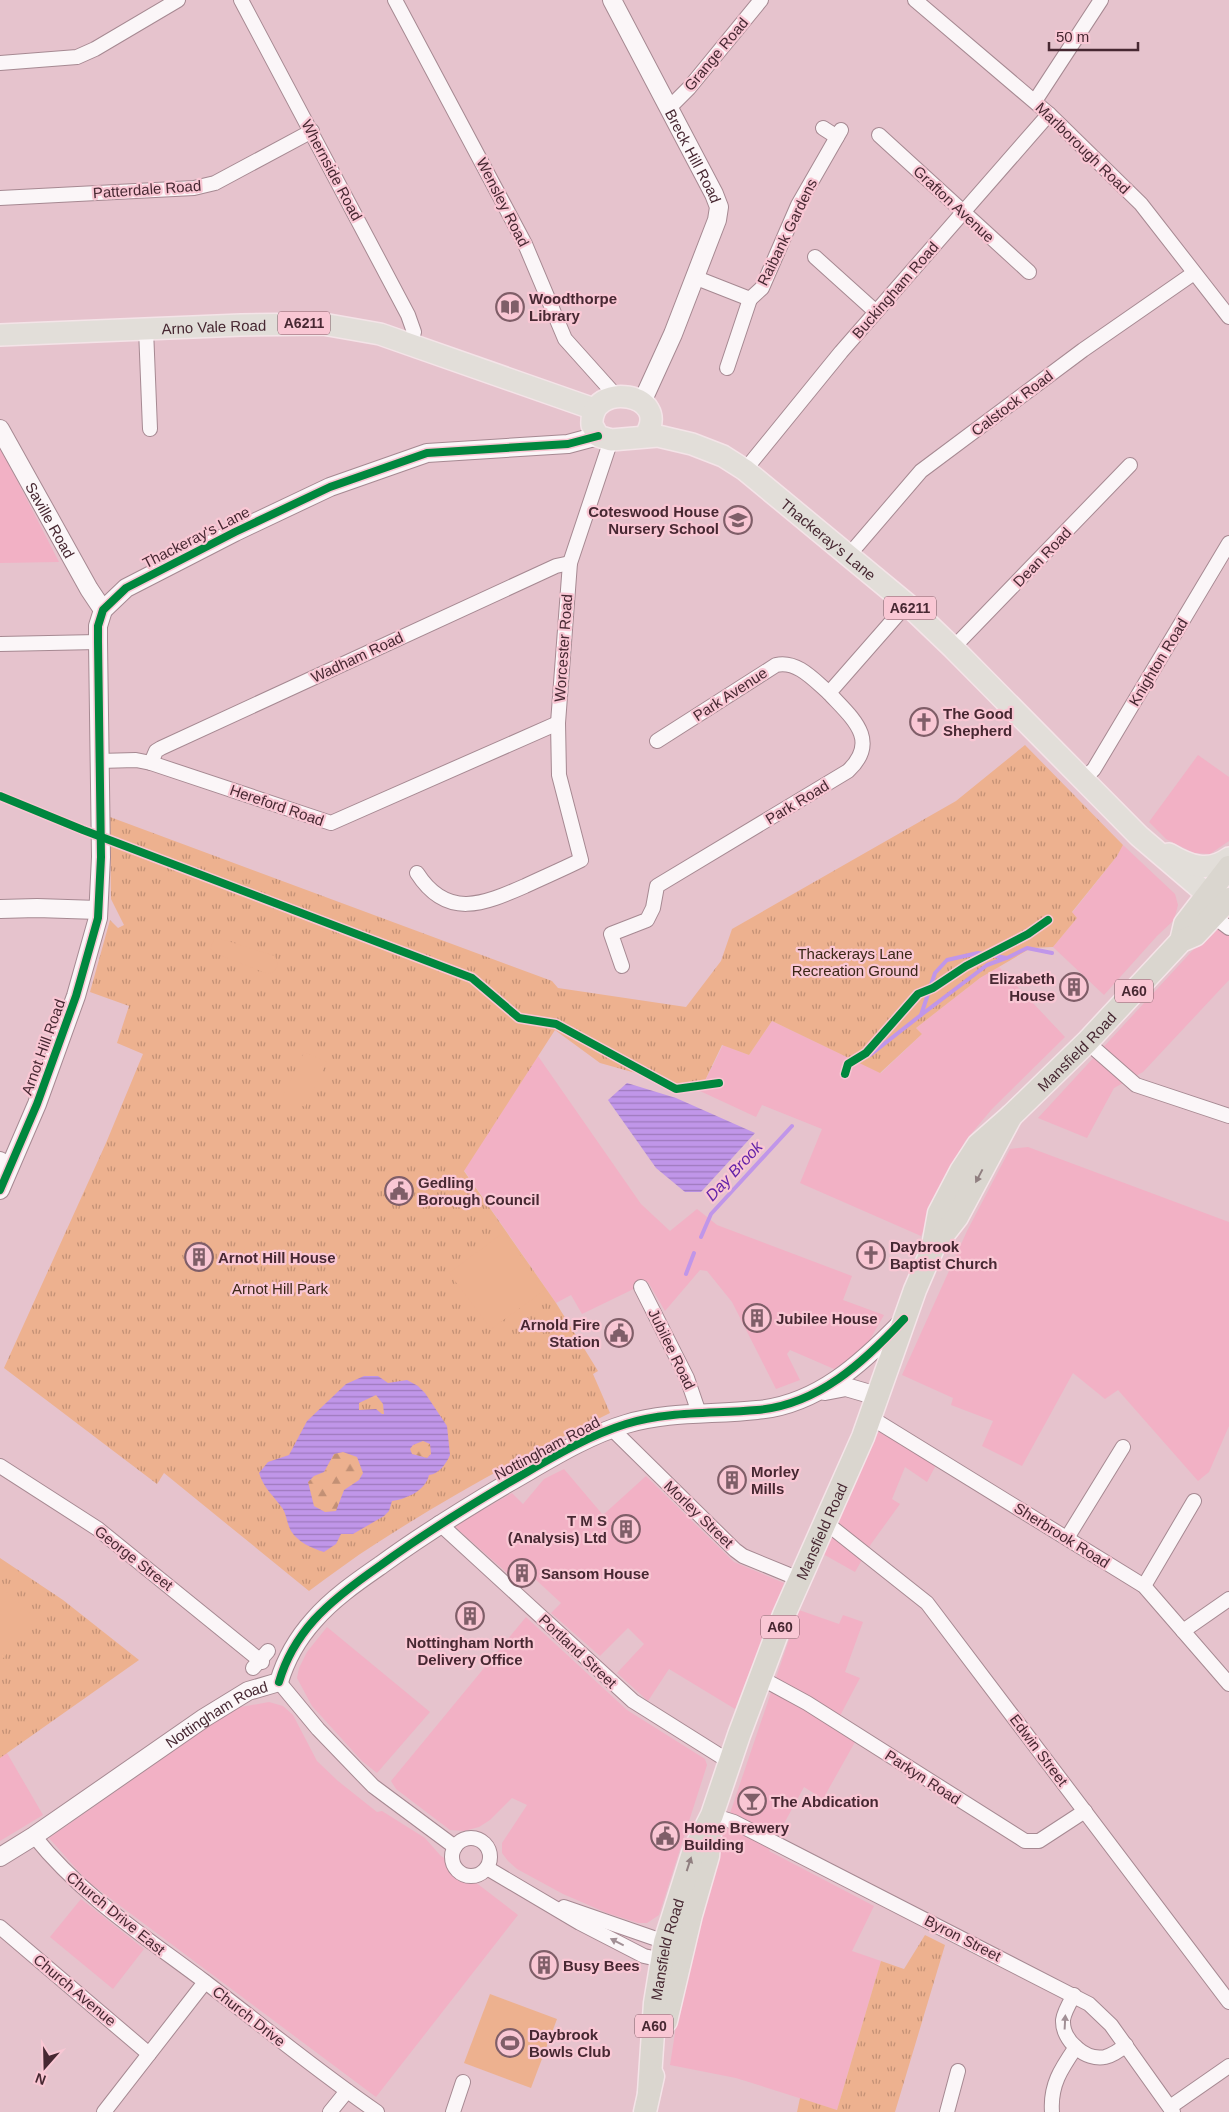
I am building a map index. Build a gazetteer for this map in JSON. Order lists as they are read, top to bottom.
{
  "streets": {
    "highway": ["A60", "Mansfield Road"],
    "main road": ["A6211", "Arno Vale Road", "Thackeray's Lane"],
    "street": [
      "Grange Road",
      "Marlborough Road",
      "Breck Hill Road",
      "Whernside Road",
      "Patterdale Road",
      "Wensley Road",
      "Grafton Avenue",
      "Raibank Gardens",
      "Buckingham Road",
      "Calstock Road",
      "Saville Road",
      "Dean Road",
      "Worcester Road",
      "Wadham Road",
      "Knighton Road",
      "Park Avenue",
      "Park Road",
      "Hereford Road",
      "Arnot Hill Road",
      "Jubilee Road",
      "Nottingham Road",
      "Morley Street",
      "Sherbrook Road",
      "George Street",
      "Portland Street",
      "Edwin Street",
      "Parkyn Road",
      "Church Drive East",
      "Byron Street",
      "Church Avenue",
      "Church Drive"
    ]
  },
  "crossings": [
    ["Grange Road", "Breck Hill Road"],
    ["Marlborough Road", "Buckingham Road"],
    ["Marlborough Road", "Calstock Road"],
    ["Breck Hill Road", "Wensley Road"],
    ["Breck Hill Road", "Raibank Gardens"],
    ["Breck Hill Road", "Arno Vale Road"],
    ["Breck Hill Road", "Thackeray's Lane"],
    ["Breck Hill Road", "Worcester Road"],
    ["Whernside Road", "Patterdale Road"],
    ["Whernside Road", "Arno Vale Road"],
    ["Wensley Road", "Arno Vale Road"],
    ["Wensley Road", "Thackeray's Lane"],
    ["Wensley Road", "Worcester Road"],
    ["Grafton Avenue", "Buckingham Road"],
    ["Buckingham Road", "Thackeray's Lane"],
    ["Arno Vale Road", "Thackeray's Lane"],
    ["Arno Vale Road", "Worcester Road"],
    ["Calstock Road", "Thackeray's Lane"],
    ["Saville Road", "Thackeray's Lane"],
    ["Thackeray's Lane", "Dean Road"],
    ["Thackeray's Lane", "Worcester Road"],
    ["Thackeray's Lane", "Knighton Road"],
    ["Thackeray's Lane", "Mansfield Road"],
    ["Worcester Road", "Wadham Road"],
    ["Worcester Road", "Hereford Road"],
    ["Wadham Road", "Hereford Road"],
    ["Park Avenue", "Park Road"],
    ["Mansfield Road", "Nottingham Road"],
    ["Mansfield Road", "Morley Street"],
    ["Mansfield Road", "Sherbrook Road"],
    ["Mansfield Road", "Portland Street"],
    ["Mansfield Road", "Edwin Street"],
    ["Mansfield Road", "Parkyn Road"],
    ["Mansfield Road", "Byron Street"],
    ["Jubilee Road", "Nottingham Road"],
    ["Nottingham Road", "Morley Street"],
    ["Nottingham Road", "Portland Street"],
    ["Nottingham Road", "Church Drive East"],
    ["Edwin Street", "Parkyn Road"],
    ["Church Drive East", "Church Drive"],
    ["Church Avenue", "Church Drive"]
  ],
  "water": ["Day Brook"],
  "parks": ["Thackerays Lane Recreation Ground", "Arnot Hill Park"],
  "places": {
    "library": ["Woodthorpe Library"],
    "school or university": ["Coteswood House Nursery School"],
    "church": ["The Good Shepherd", "Daybrook Baptist Church"],
    "building": [
      "Elizabeth House",
      "Arnot Hill House",
      "Jubilee House",
      "Morley Mills",
      "T M S (Analysis) Ltd",
      "Sansom House",
      "Nottingham North Delivery Office",
      "Busy Bees"
    ],
    "public building": ["Gedling Borough Council", "Arnold Fire Station", "Home Brewery Building"],
    "bar": ["The Abdication"],
    "sports": ["Daybrook Bowls Club"]
  },
  "scale_bar": "50 m",
  "north": "bottom"
}
